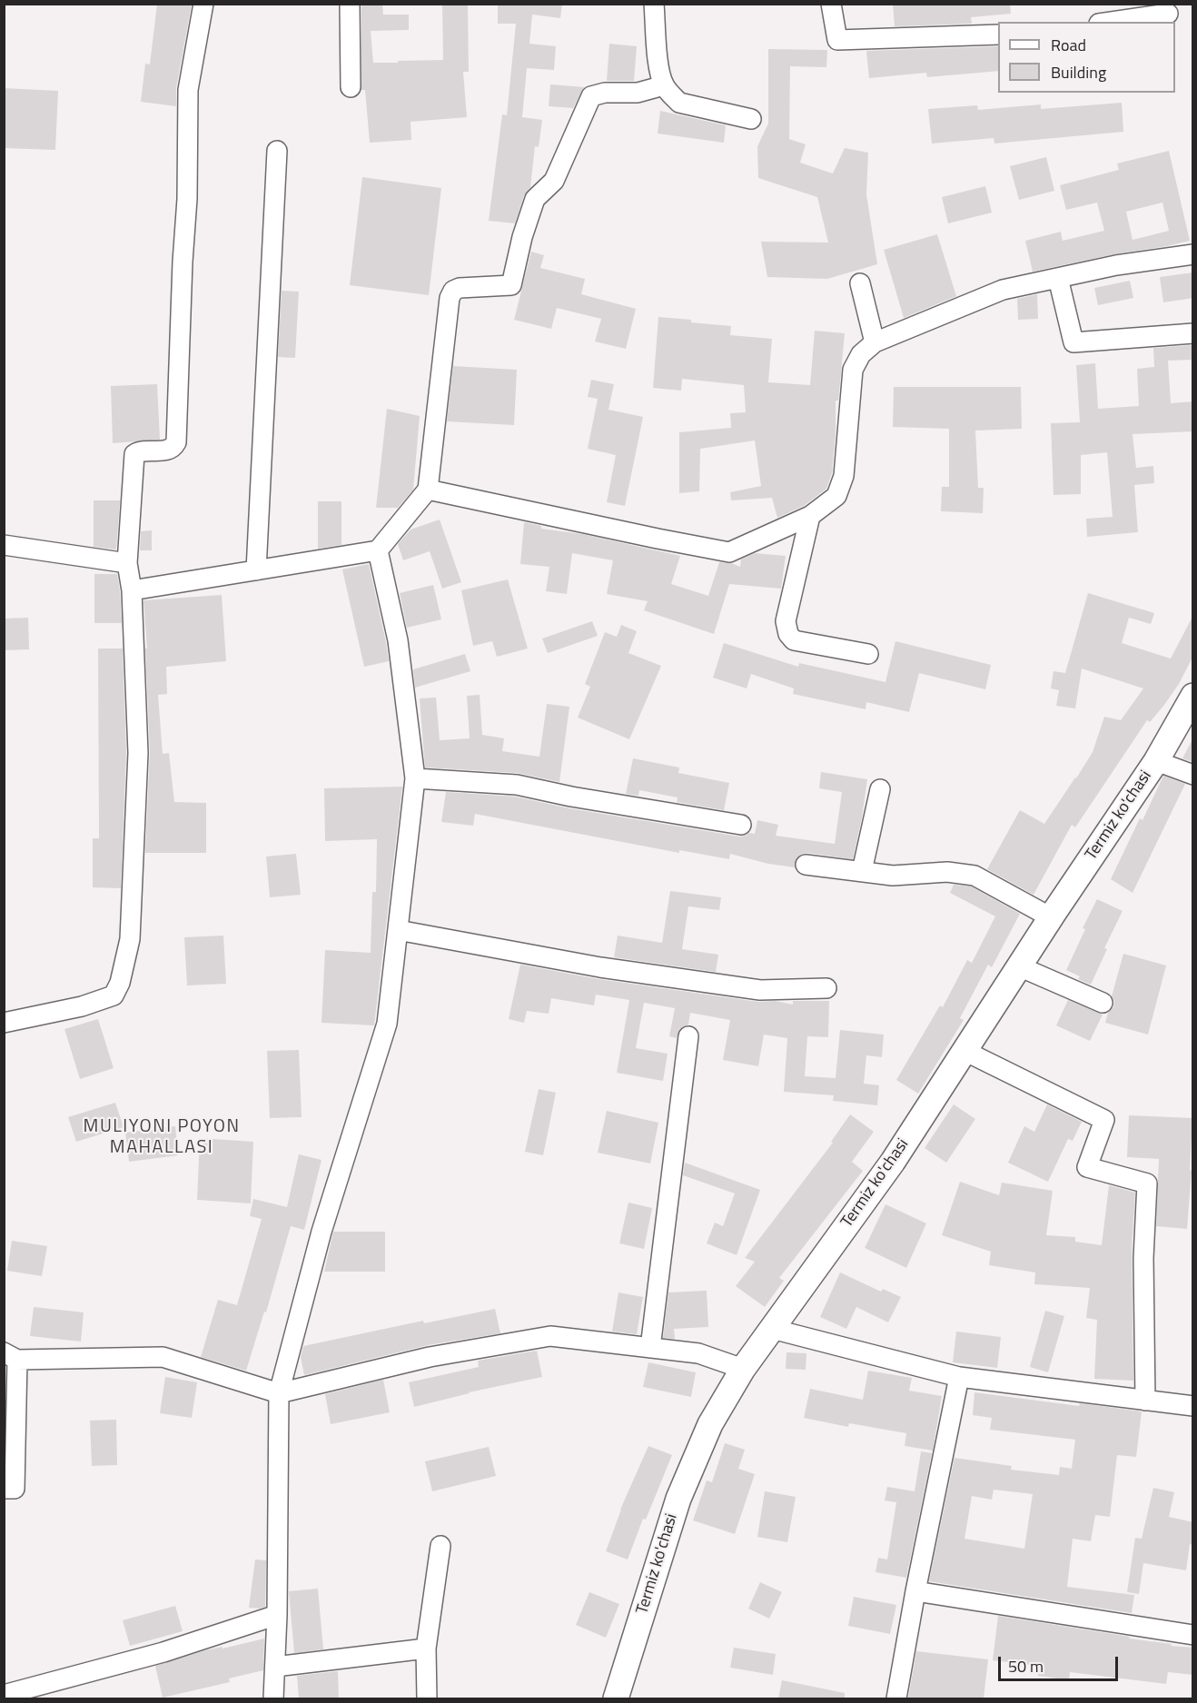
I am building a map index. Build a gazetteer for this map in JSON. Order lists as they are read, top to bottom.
{
  "streets": {
    "main road": ["Termiz ko'chasi"]
  },
  "districts": ["MULIYONI POYON MAHALLASI"],
  "legend": ["Road", "Building"],
  "scale_bar": "50 m"
}
